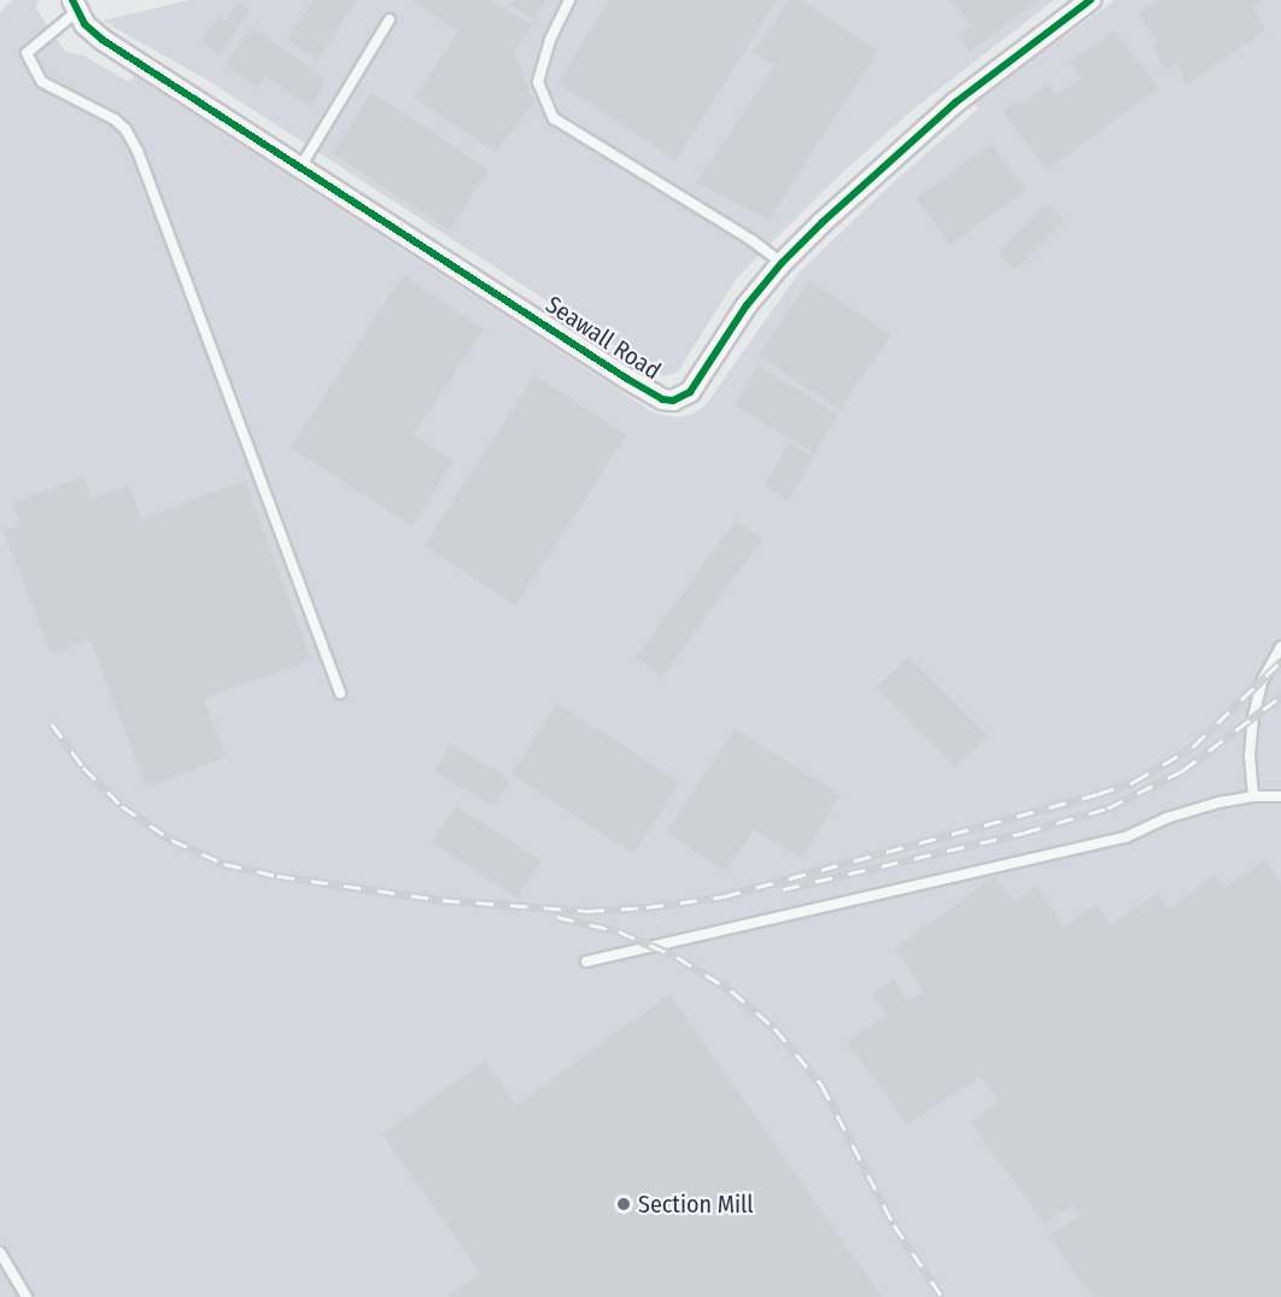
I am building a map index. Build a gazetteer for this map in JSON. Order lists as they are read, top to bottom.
{
  "streets": {
    "street": ["Seawall Road"]
  },
  "places": ["Section Mill"]
}
